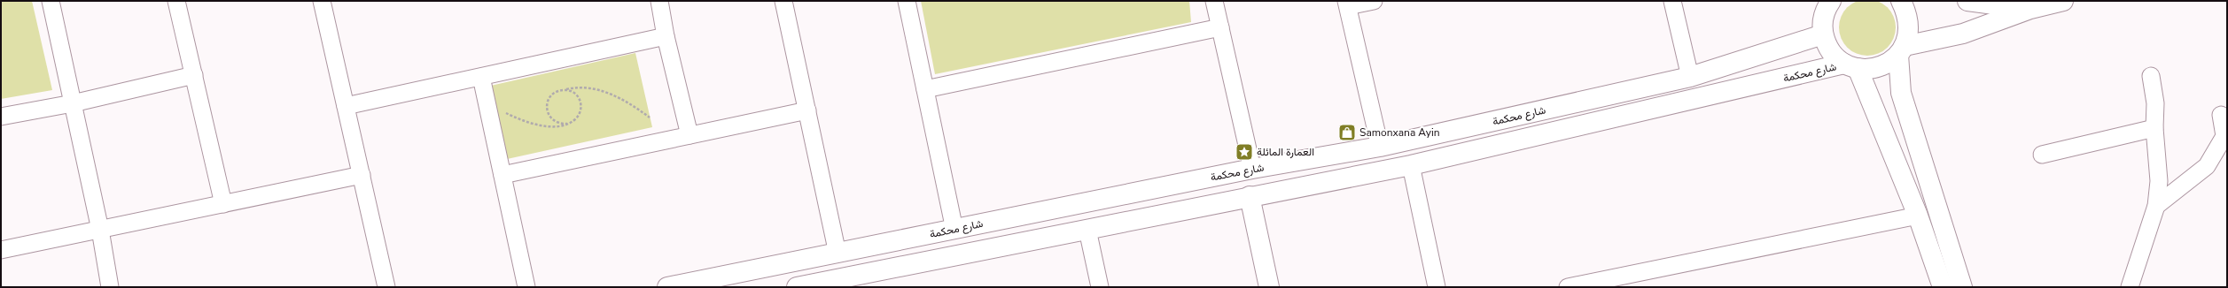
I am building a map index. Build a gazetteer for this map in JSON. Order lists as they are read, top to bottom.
{
  "streets": {
    "main road": ["شارع محكمة"]
  },
  "places": {
    "shop": ["Samonxana Ayin"],
    "place": ["العمارة المائلة"]
  }
}
